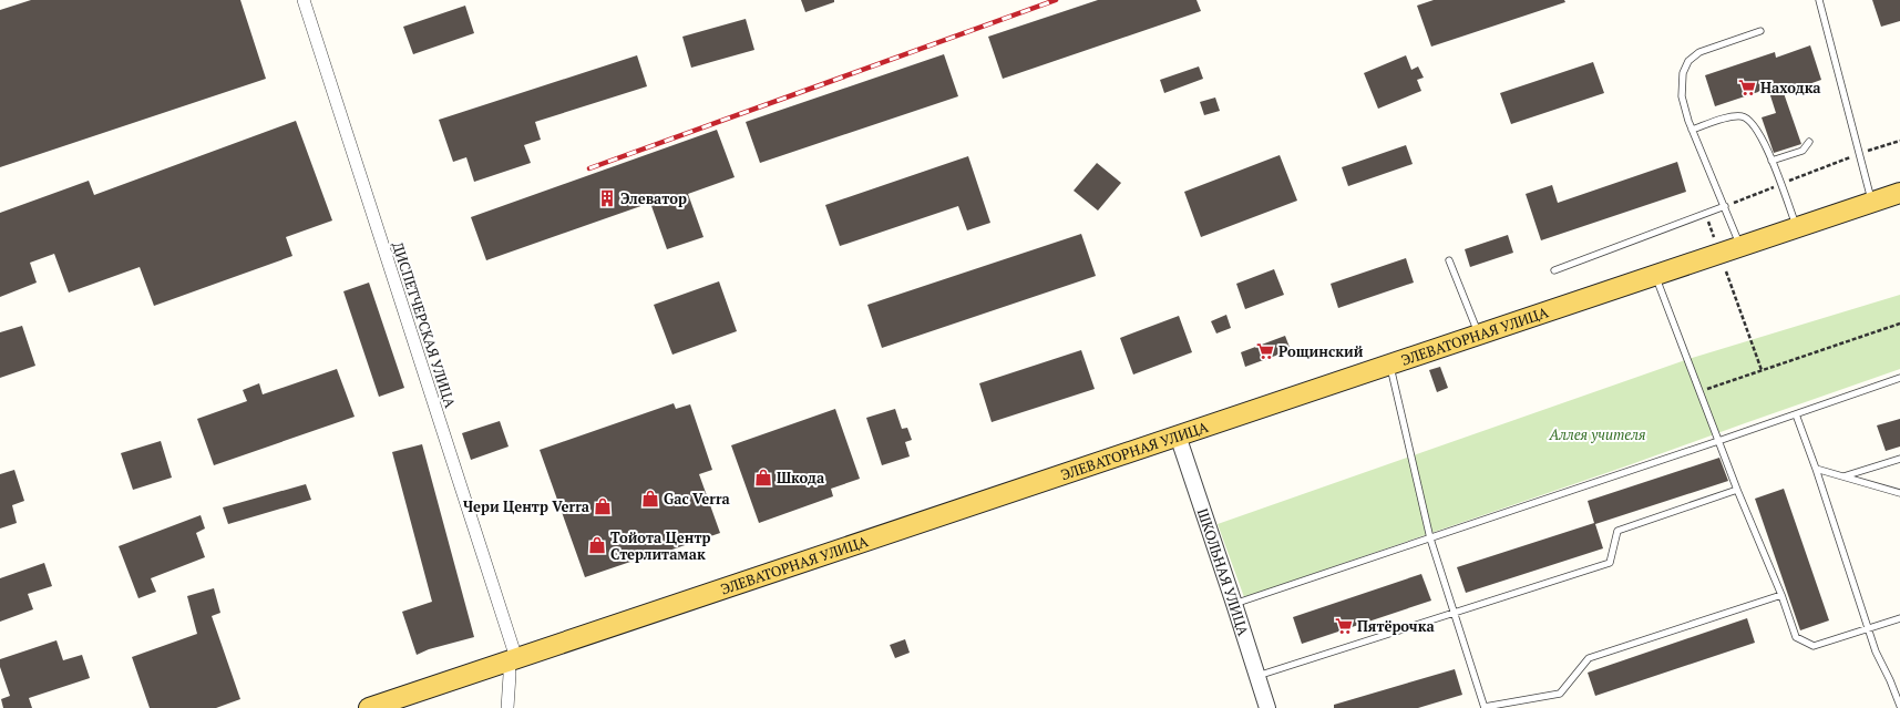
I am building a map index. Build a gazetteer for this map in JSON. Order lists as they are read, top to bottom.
{
  "streets": {
    "main road": ["ЭЛЕВАТОРНАЯ УЛИЦА"],
    "street": ["ДИСПЕТЧЕРСКАЯ УЛИЦА", "ШКОЛЬНАЯ УЛИЦА"]
  },
  "crossings": [
    ["ДИСПЕТЧЕРСКАЯ УЛИЦА", "ЭЛЕВАТОРНАЯ УЛИЦА"],
    ["ЭЛЕВАТОРНАЯ УЛИЦА", "ШКОЛЬНАЯ УЛИЦА"]
  ],
  "parks": ["Аллея учителя"],
  "places": {
    "supermarket": ["Находка", "Рощинский", "Пятёрочка"],
    "building": ["Элеватор"],
    "shop": [
      "Шкода",
      "Gac Verra",
      "Чери Центр Verra",
      "Тойота Центр Стерлитамак"
    ]
  }
}
